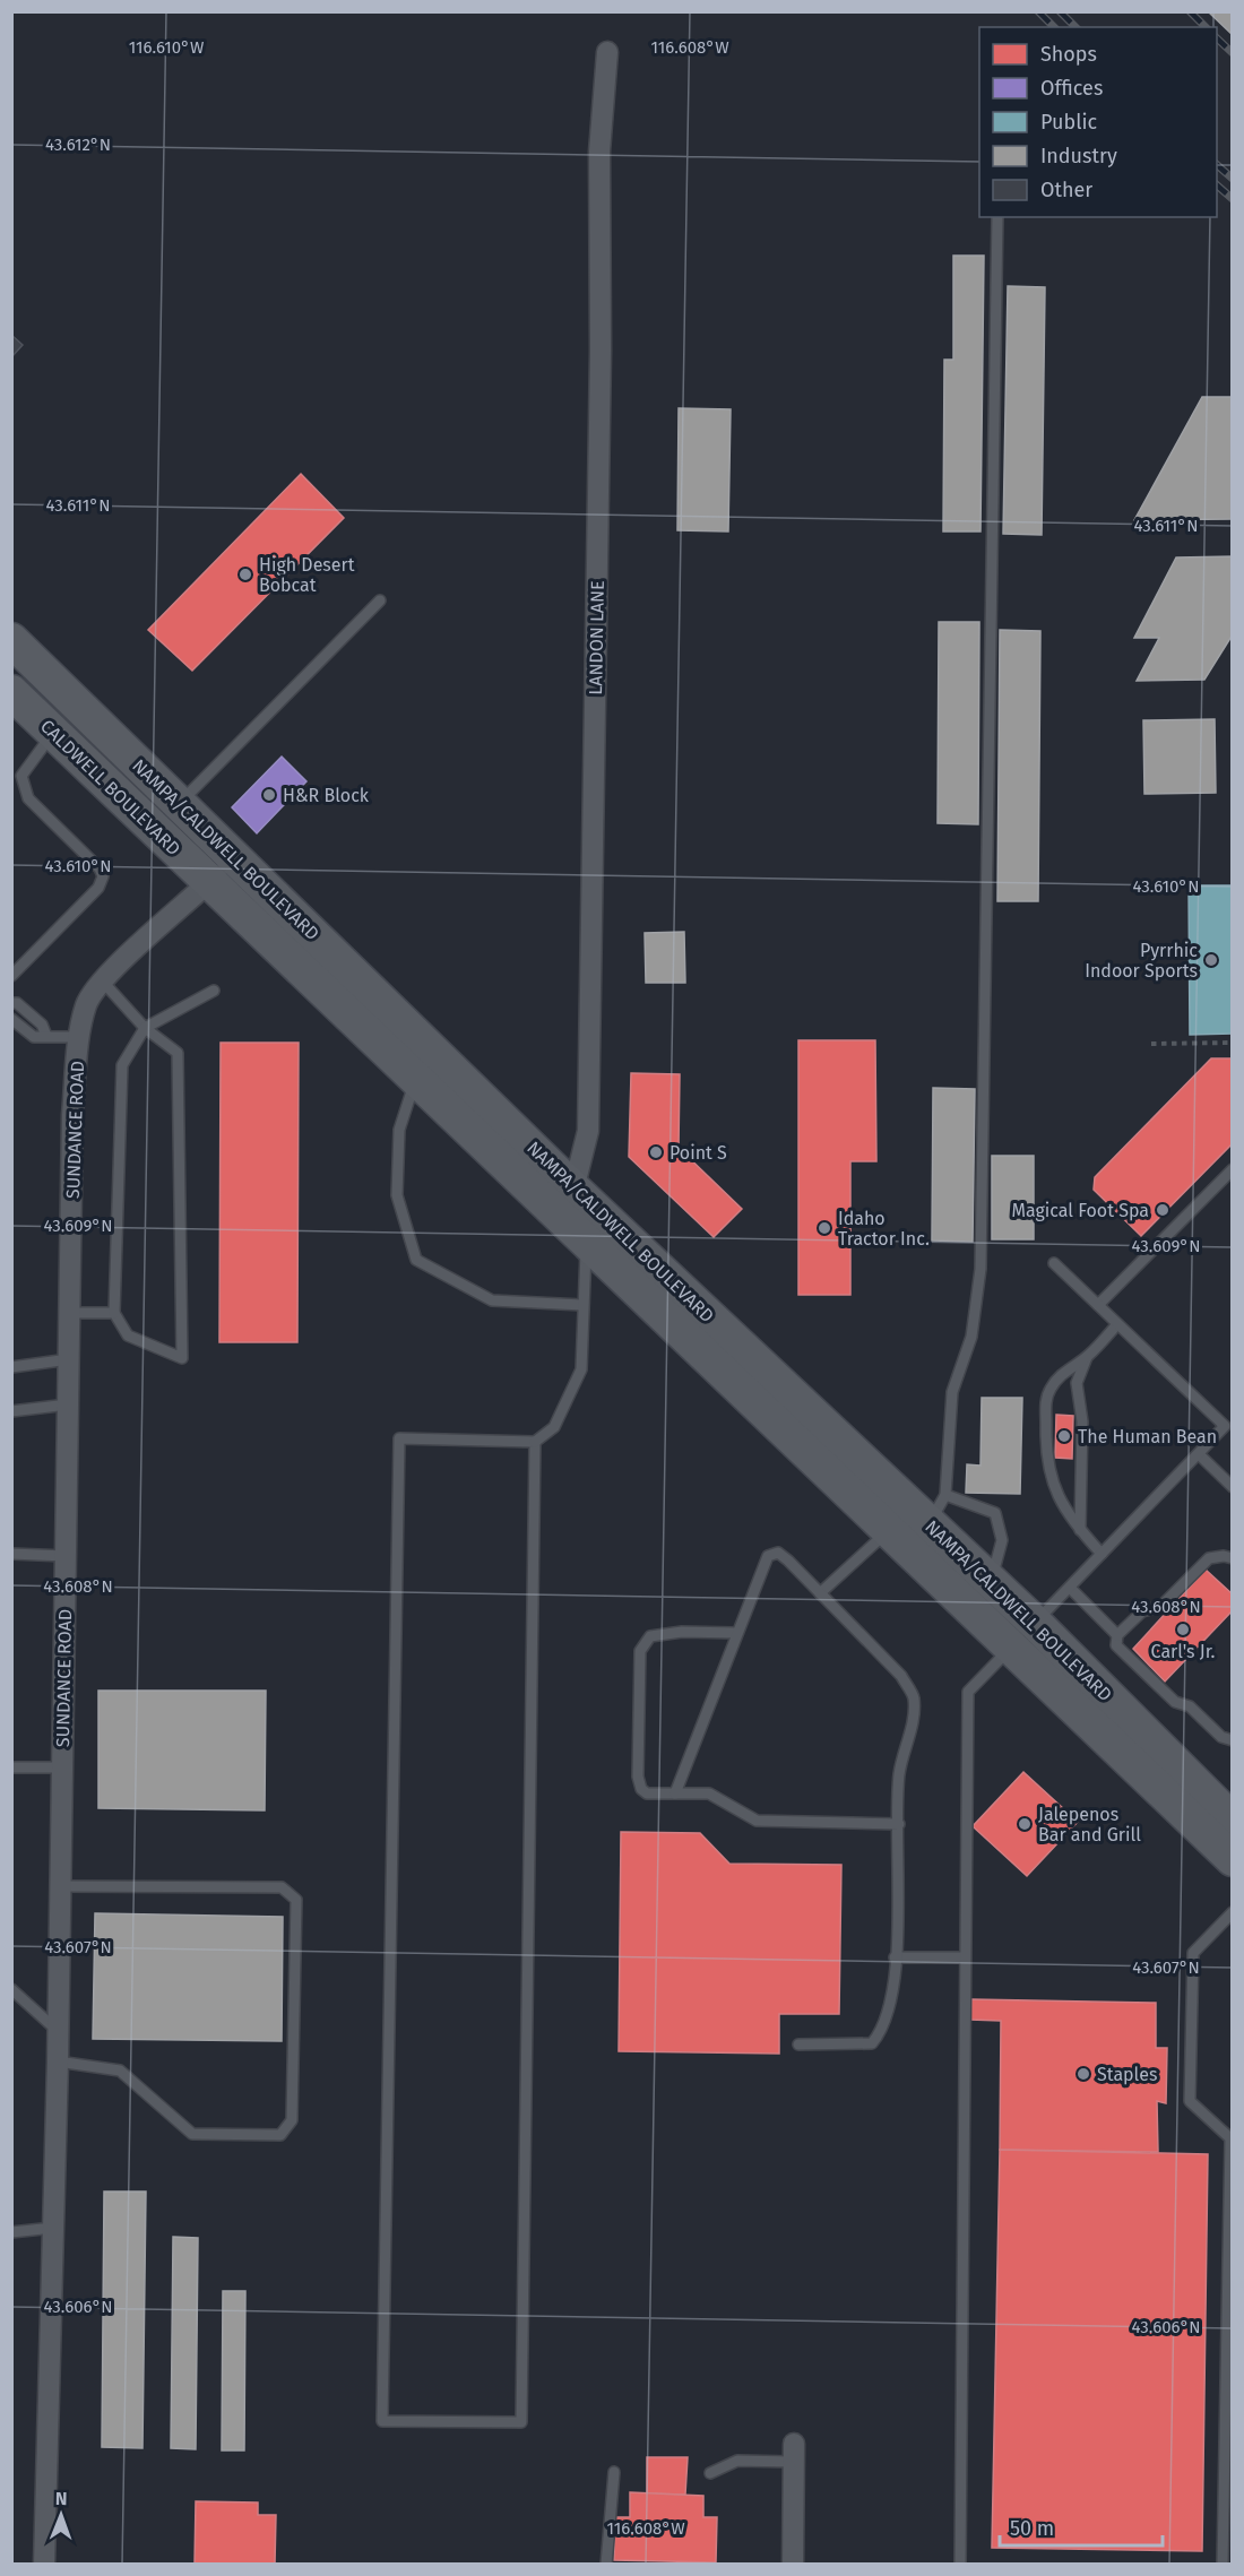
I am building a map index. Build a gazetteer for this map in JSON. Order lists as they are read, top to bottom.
{
  "streets": {
    "main road": ["CALDWELL BOULEVARD", "NAMPA/CALDWELL BOULEVARD"],
    "street": ["LANDON LANE", "SUNDANCE ROAD"]
  },
  "crossings": [
    ["LANDON LANE", "NAMPA/CALDWELL BOULEVARD"],
    ["CALDWELL BOULEVARD", "NAMPA/CALDWELL BOULEVARD"],
    ["CALDWELL BOULEVARD", "SUNDANCE ROAD"],
    ["NAMPA/CALDWELL BOULEVARD", "SUNDANCE ROAD"]
  ],
  "places": [
    "High Desert Bobcat",
    "H&R Block",
    "Pyrrhic Indoor Sports",
    "Point S",
    "Magical Foot Spa",
    "Idaho Tractor Inc.",
    "The Human Bean",
    "Carl's Jr.",
    "Jalepenos Bar and Grill",
    "Staples"
  ],
  "legend": [
    "Shops",
    "Offices",
    "Public",
    "Industry",
    "Other"
  ],
  "scale_bar": "50 m",
  "north": "top",
  "coordinates": [
    "116.610°W",
    "116.608°W",
    "43.612°N",
    "43.611°N",
    "43.610°N",
    "43.609°N",
    "43.608°N",
    "43.607°N",
    "43.606°N"
  ]
}
